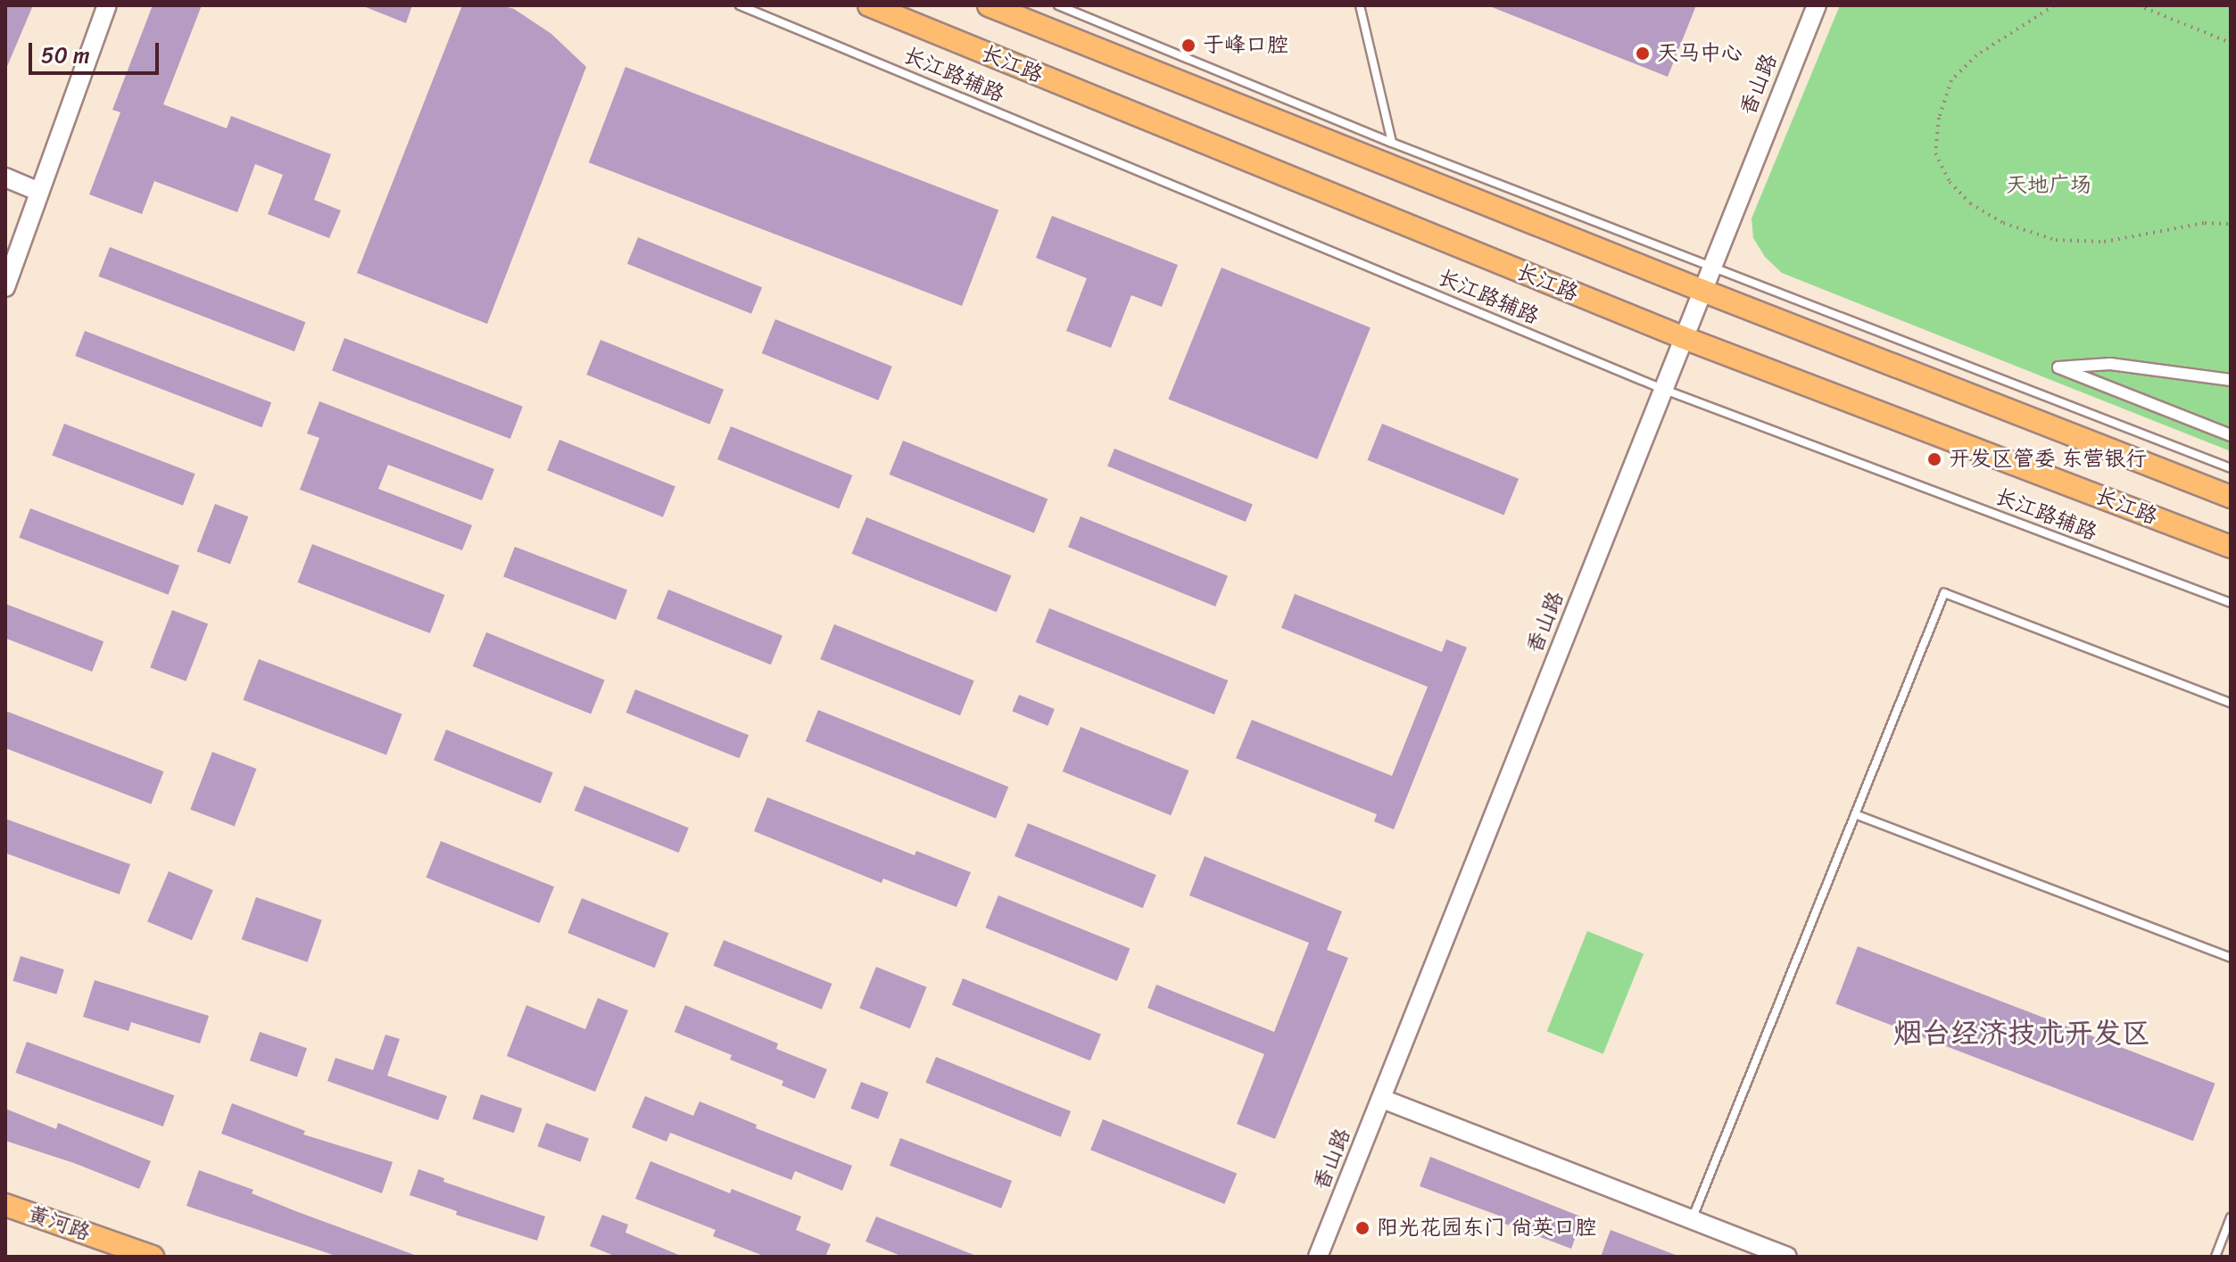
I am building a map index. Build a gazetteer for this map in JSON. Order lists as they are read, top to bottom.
{
  "streets": {
    "main road": ["长江路", "黄河路"],
    "street": ["香山路"],
    "lane": ["长江路辅路"]
  },
  "crossings": [
    ["长江路", "香山路"],
    ["长江路辅路", "香山路"]
  ],
  "districts": ["烟台经济技术开发区"],
  "parks": ["天地广场"],
  "places": [
    "于峰口腔",
    "天马中心",
    "开发区管委 东营银行",
    "阳光花园东门 尚英口腔"
  ],
  "scale_bar": "50 m"
}
